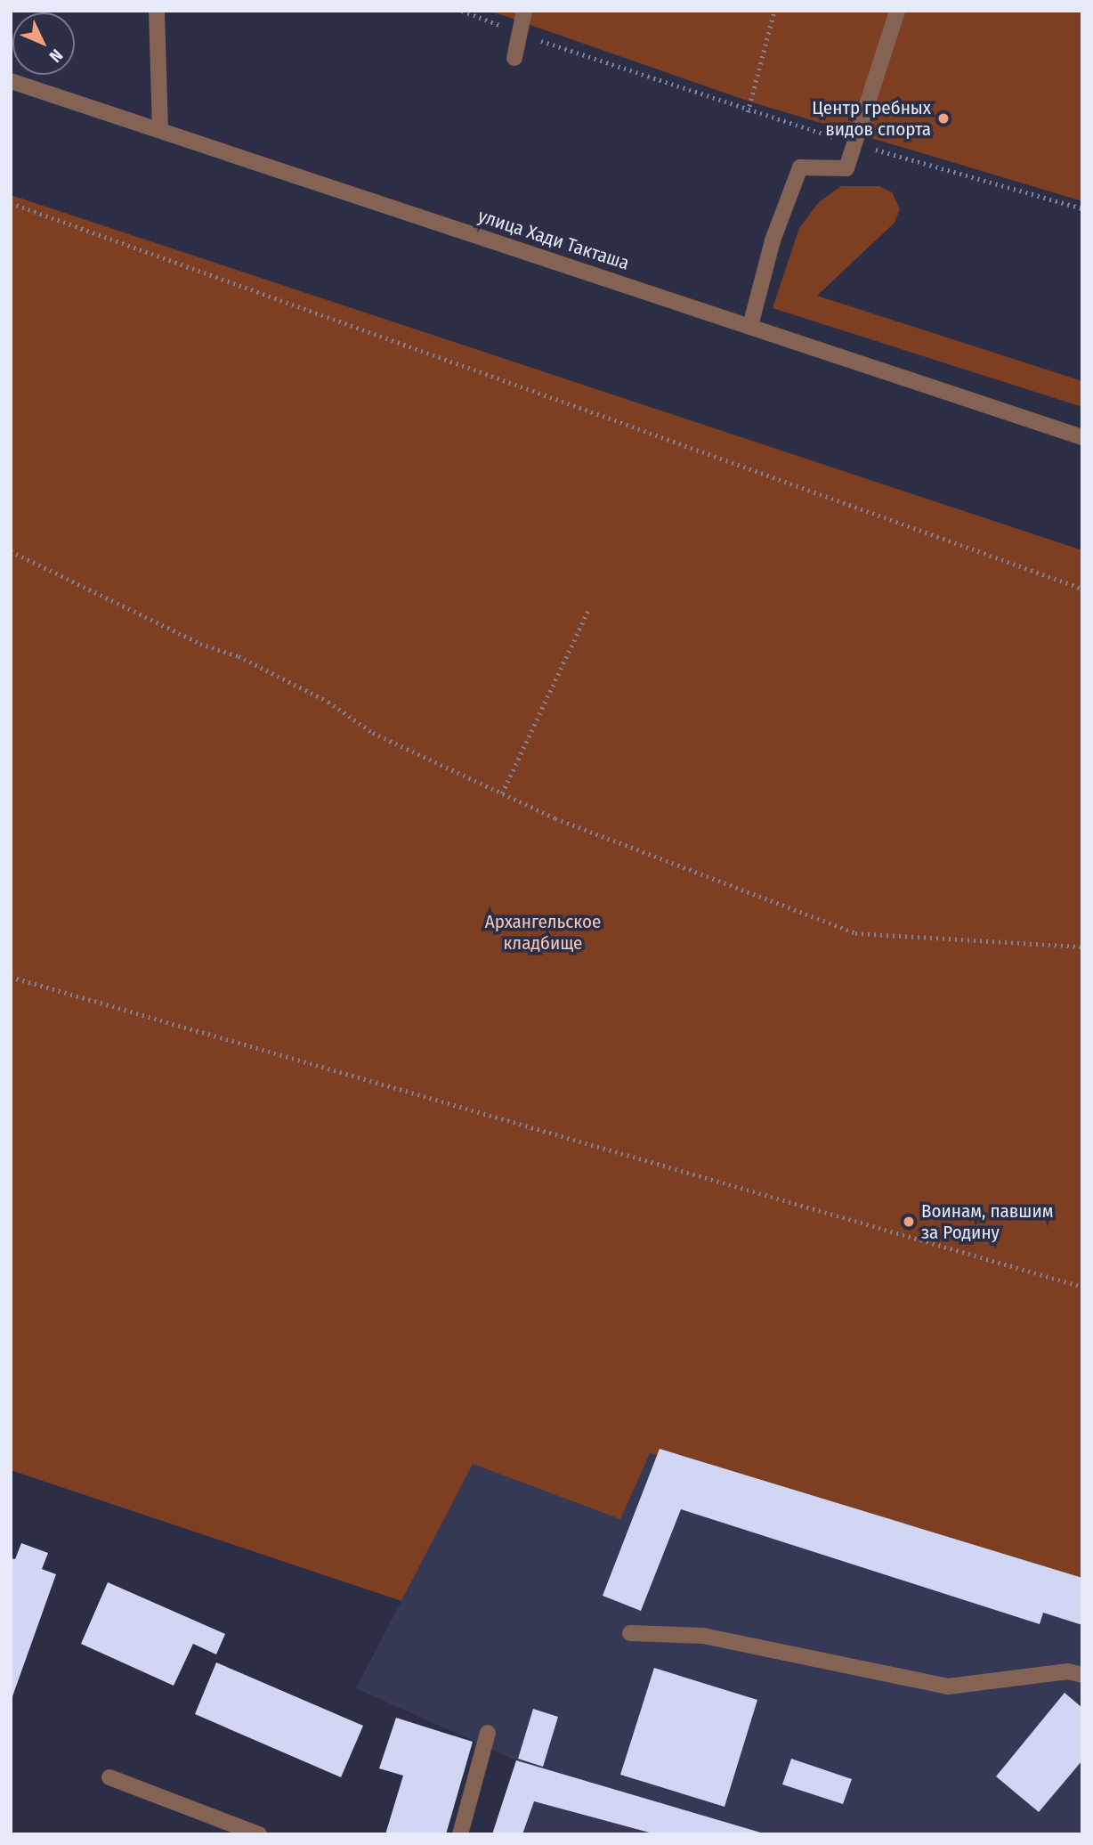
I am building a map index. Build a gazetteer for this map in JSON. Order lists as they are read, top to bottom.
{
  "streets": {
    "street": ["улица Хади Такташа"]
  },
  "parks": ["Архангельское кладбище"],
  "places": ["Центр гребных видов спорта", "Воинам, павшим за Родину"],
  "north": "bottom right"
}
